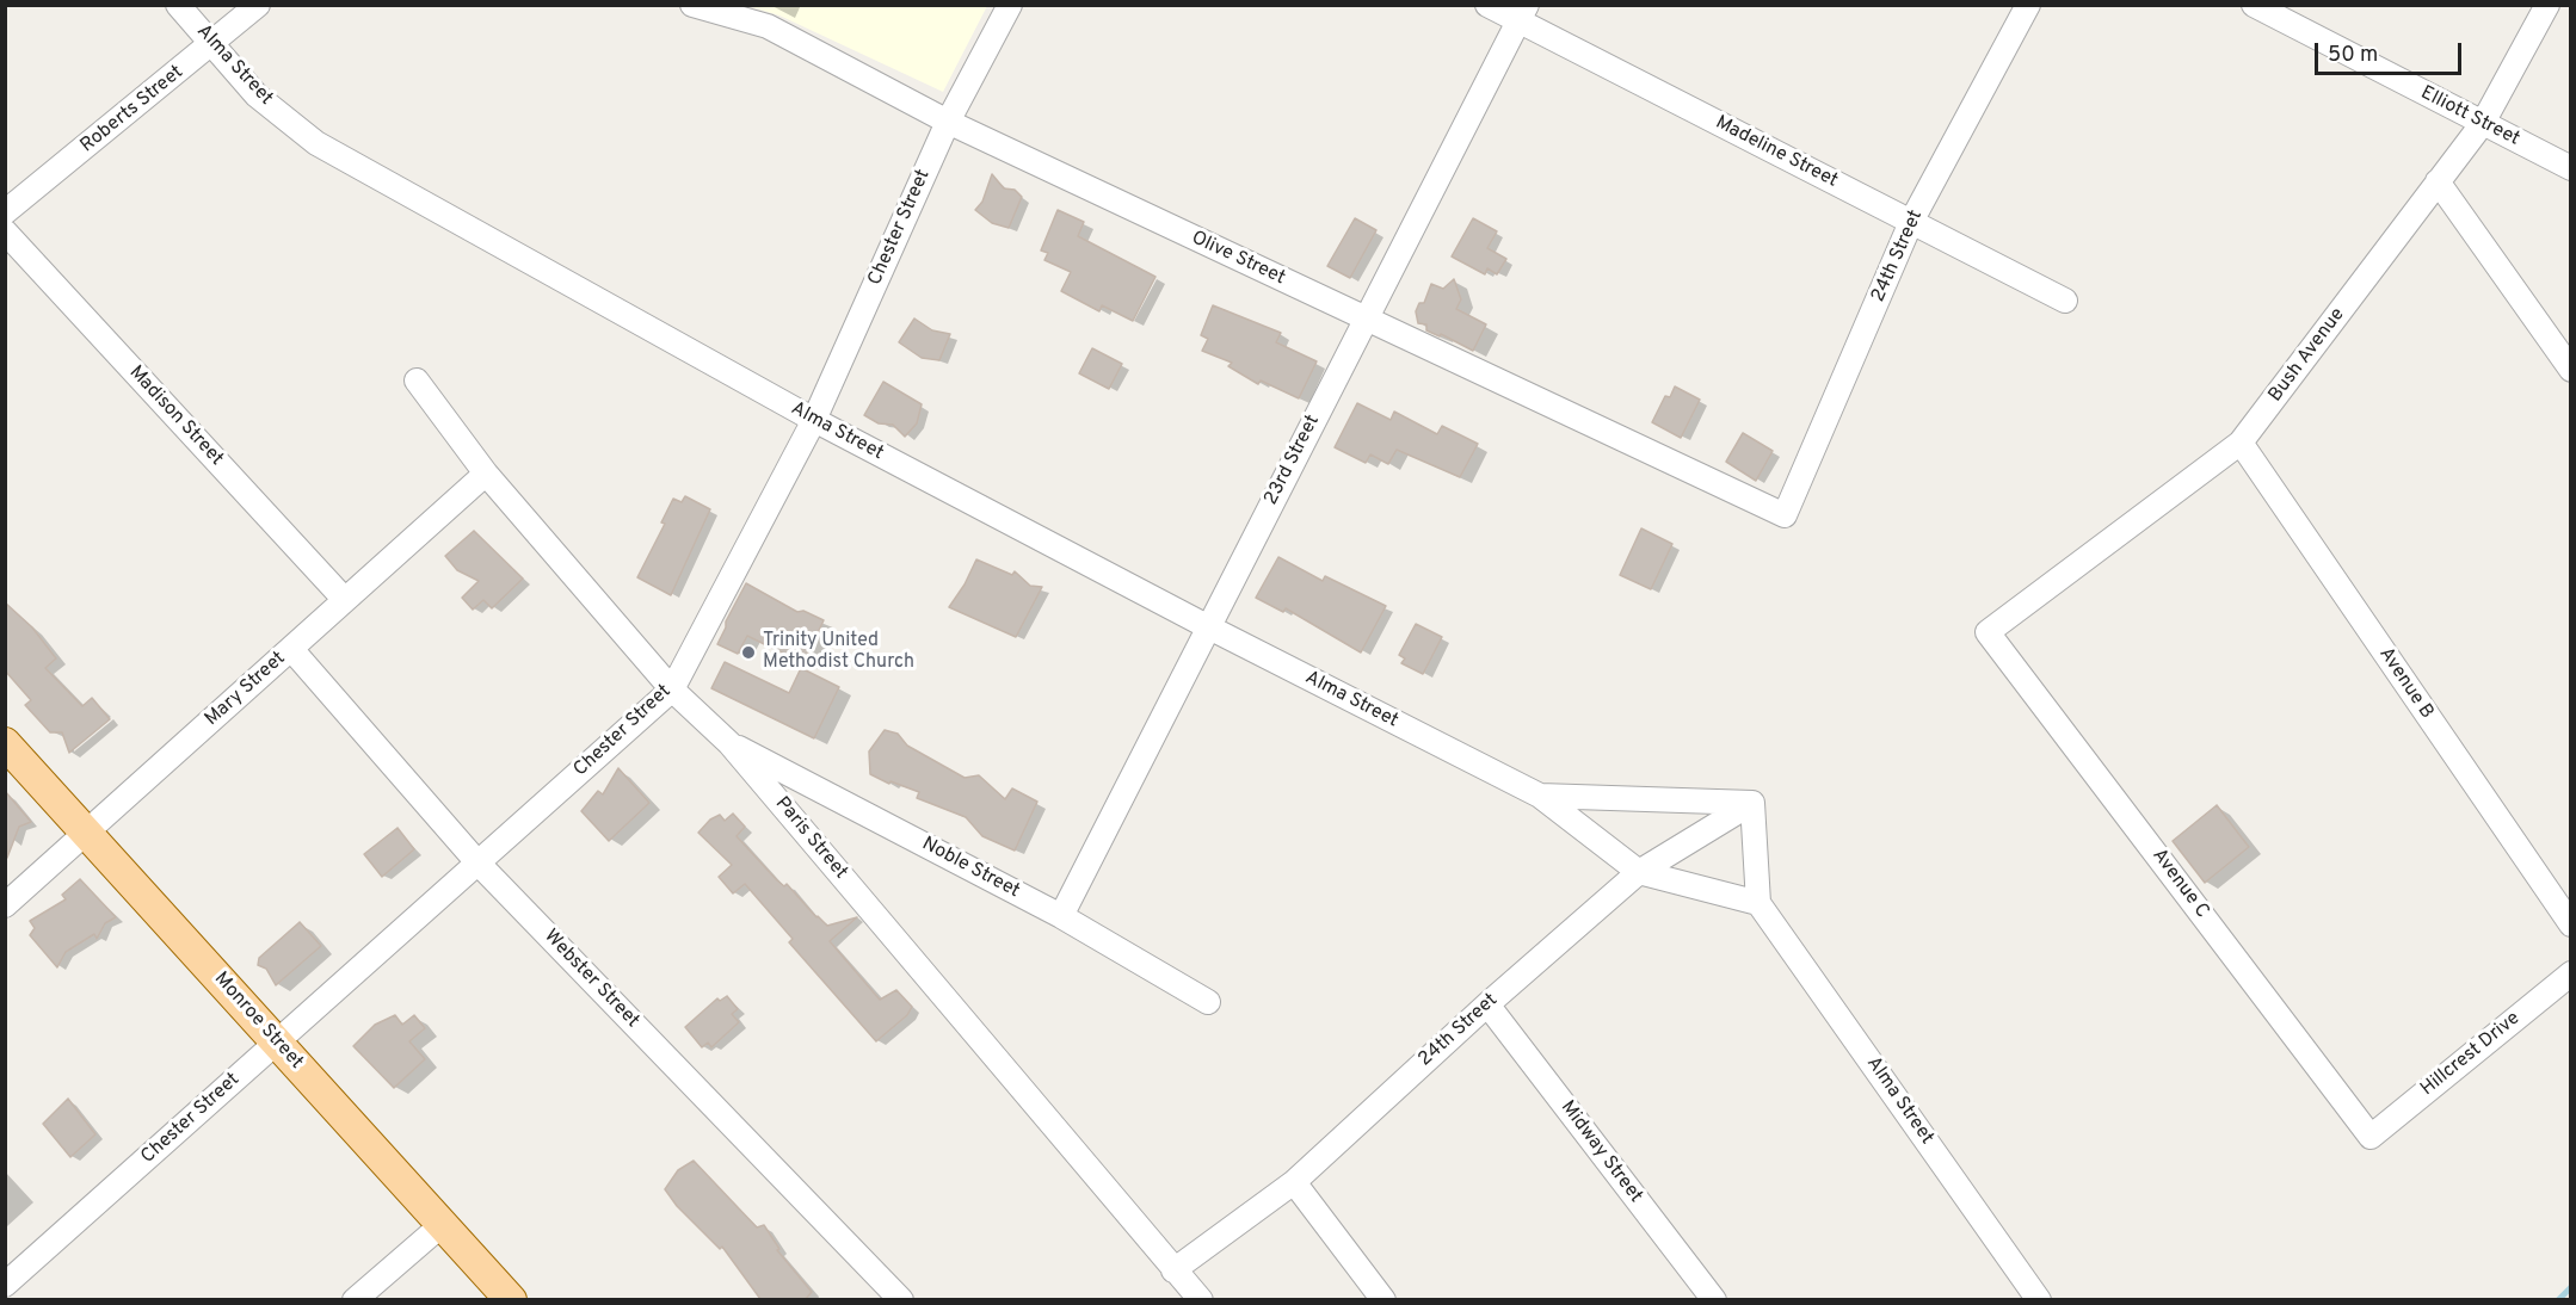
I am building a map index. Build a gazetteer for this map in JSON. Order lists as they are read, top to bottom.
{
  "streets": {
    "main road": ["Monroe Street"],
    "street": [
      "Alma Street",
      "Roberts Street",
      "Elliott Street",
      "Madeline Street",
      "Chester Street",
      "24th Street",
      "Olive Street",
      "Bush Avenue",
      "Madison Street",
      "23rd Street",
      "Avenue B",
      "Mary Street",
      "Paris Street",
      "Noble Street",
      "Avenue C",
      "Webster Street",
      "Hillcrest Drive",
      "Midway Street"
    ]
  },
  "crossings": [
    ["Alma Street", "Roberts Street"],
    ["Alma Street", "Chester Street"],
    ["Alma Street", "24th Street"],
    ["Alma Street", "23rd Street"],
    ["Elliott Street", "Bush Avenue"],
    ["Madeline Street", "24th Street"],
    ["Madeline Street", "23rd Street"],
    ["Chester Street", "Olive Street"],
    ["Chester Street", "Paris Street"],
    ["Chester Street", "Webster Street"],
    ["Chester Street", "Monroe Street"],
    ["24th Street", "Olive Street"],
    ["24th Street", "Paris Street"],
    ["24th Street", "Midway Street"],
    ["Olive Street", "23rd Street"],
    ["Bush Avenue", "Avenue B"],
    ["Bush Avenue", "Avenue C"],
    ["Madison Street", "Mary Street"],
    ["23rd Street", "Noble Street"],
    ["Mary Street", "Paris Street"],
    ["Mary Street", "Webster Street"],
    ["Mary Street", "Monroe Street"],
    ["Paris Street", "Noble Street"],
    ["Avenue C", "Hillcrest Drive"]
  ],
  "places": ["Trinity United Methodist Church"],
  "scale_bar": "50 m"
}
